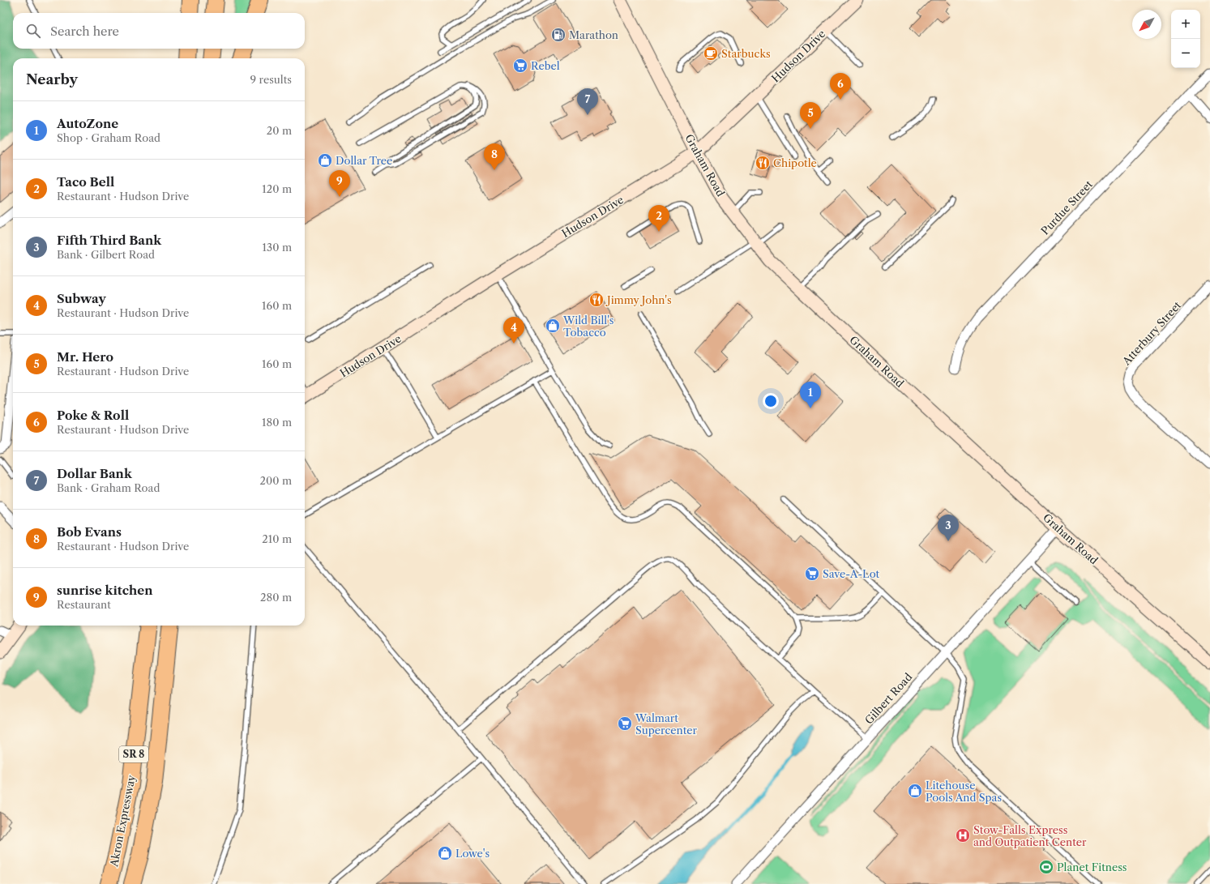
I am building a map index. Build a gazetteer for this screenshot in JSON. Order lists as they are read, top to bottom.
{
  "streets": {
    "highway": ["SR 8", "Akron Expressway"],
    "main road": ["Hudson Drive", "Graham Road"],
    "street": ["Purdue Street", "Atterbury Street", "Gilbert Road"]
  },
  "crossings": [
    ["Hudson Drive", "Graham Road"],
    ["Graham Road", "Gilbert Road"]
  ],
  "places": {
    "fuel station": ["Marathon"],
    "cafe": ["Starbucks"],
    "supermarket": ["Rebel", "Save-A-Lot", "Walmart Supercenter"],
    "shop": [
      "Dollar Tree",
      "Wild Bill's Tobacco",
      "Litehouse Pools And Spas",
      "Lowe's"
    ],
    "restaurant": ["Chipotle", "Jimmy John's"],
    "hospital": ["Stow-Falls Express and Outpatient Center"],
    "sports": ["Planet Fitness"]
  },
  "north": "bottom left",
  "page": {
    "map_buttons": ["+", "−"],
    "search": "Search here",
    "heading": ["Nearby", "9 results"],
    "pins": [
      "6",
      "7",
      "5",
      "8",
      "9",
      "2",
      "4",
      "1",
      "3"
    ],
    "list": [
      {
        "mark": "1",
        "name": "AutoZone",
        "note": "Shop · Graham Road",
        "value": "20 m"
      },
      {
        "mark": "2",
        "name": "Taco Bell",
        "note": "Restaurant · Hudson Drive",
        "value": "120 m"
      },
      {
        "mark": "3",
        "name": "Fifth Third Bank",
        "note": "Bank · Gilbert Road",
        "value": "130 m"
      },
      {
        "mark": "4",
        "name": "Subway",
        "note": "Restaurant · Hudson Drive",
        "value": "160 m"
      },
      {
        "mark": "5",
        "name": "Mr. Hero",
        "note": "Restaurant · Hudson Drive",
        "value": "160 m"
      },
      {
        "mark": "6",
        "name": "Poke & Roll",
        "note": "Restaurant · Hudson Drive",
        "value": "180 m"
      },
      {
        "mark": "7",
        "name": "Dollar Bank",
        "note": "Bank · Graham Road",
        "value": "200 m"
      },
      {
        "mark": "8",
        "name": "Bob Evans",
        "note": "Restaurant · Hudson Drive",
        "value": "210 m"
      },
      {
        "mark": "9",
        "name": "sunrise kitchen",
        "note": "Restaurant",
        "value": "280 m"
      }
    ]
  }
}
